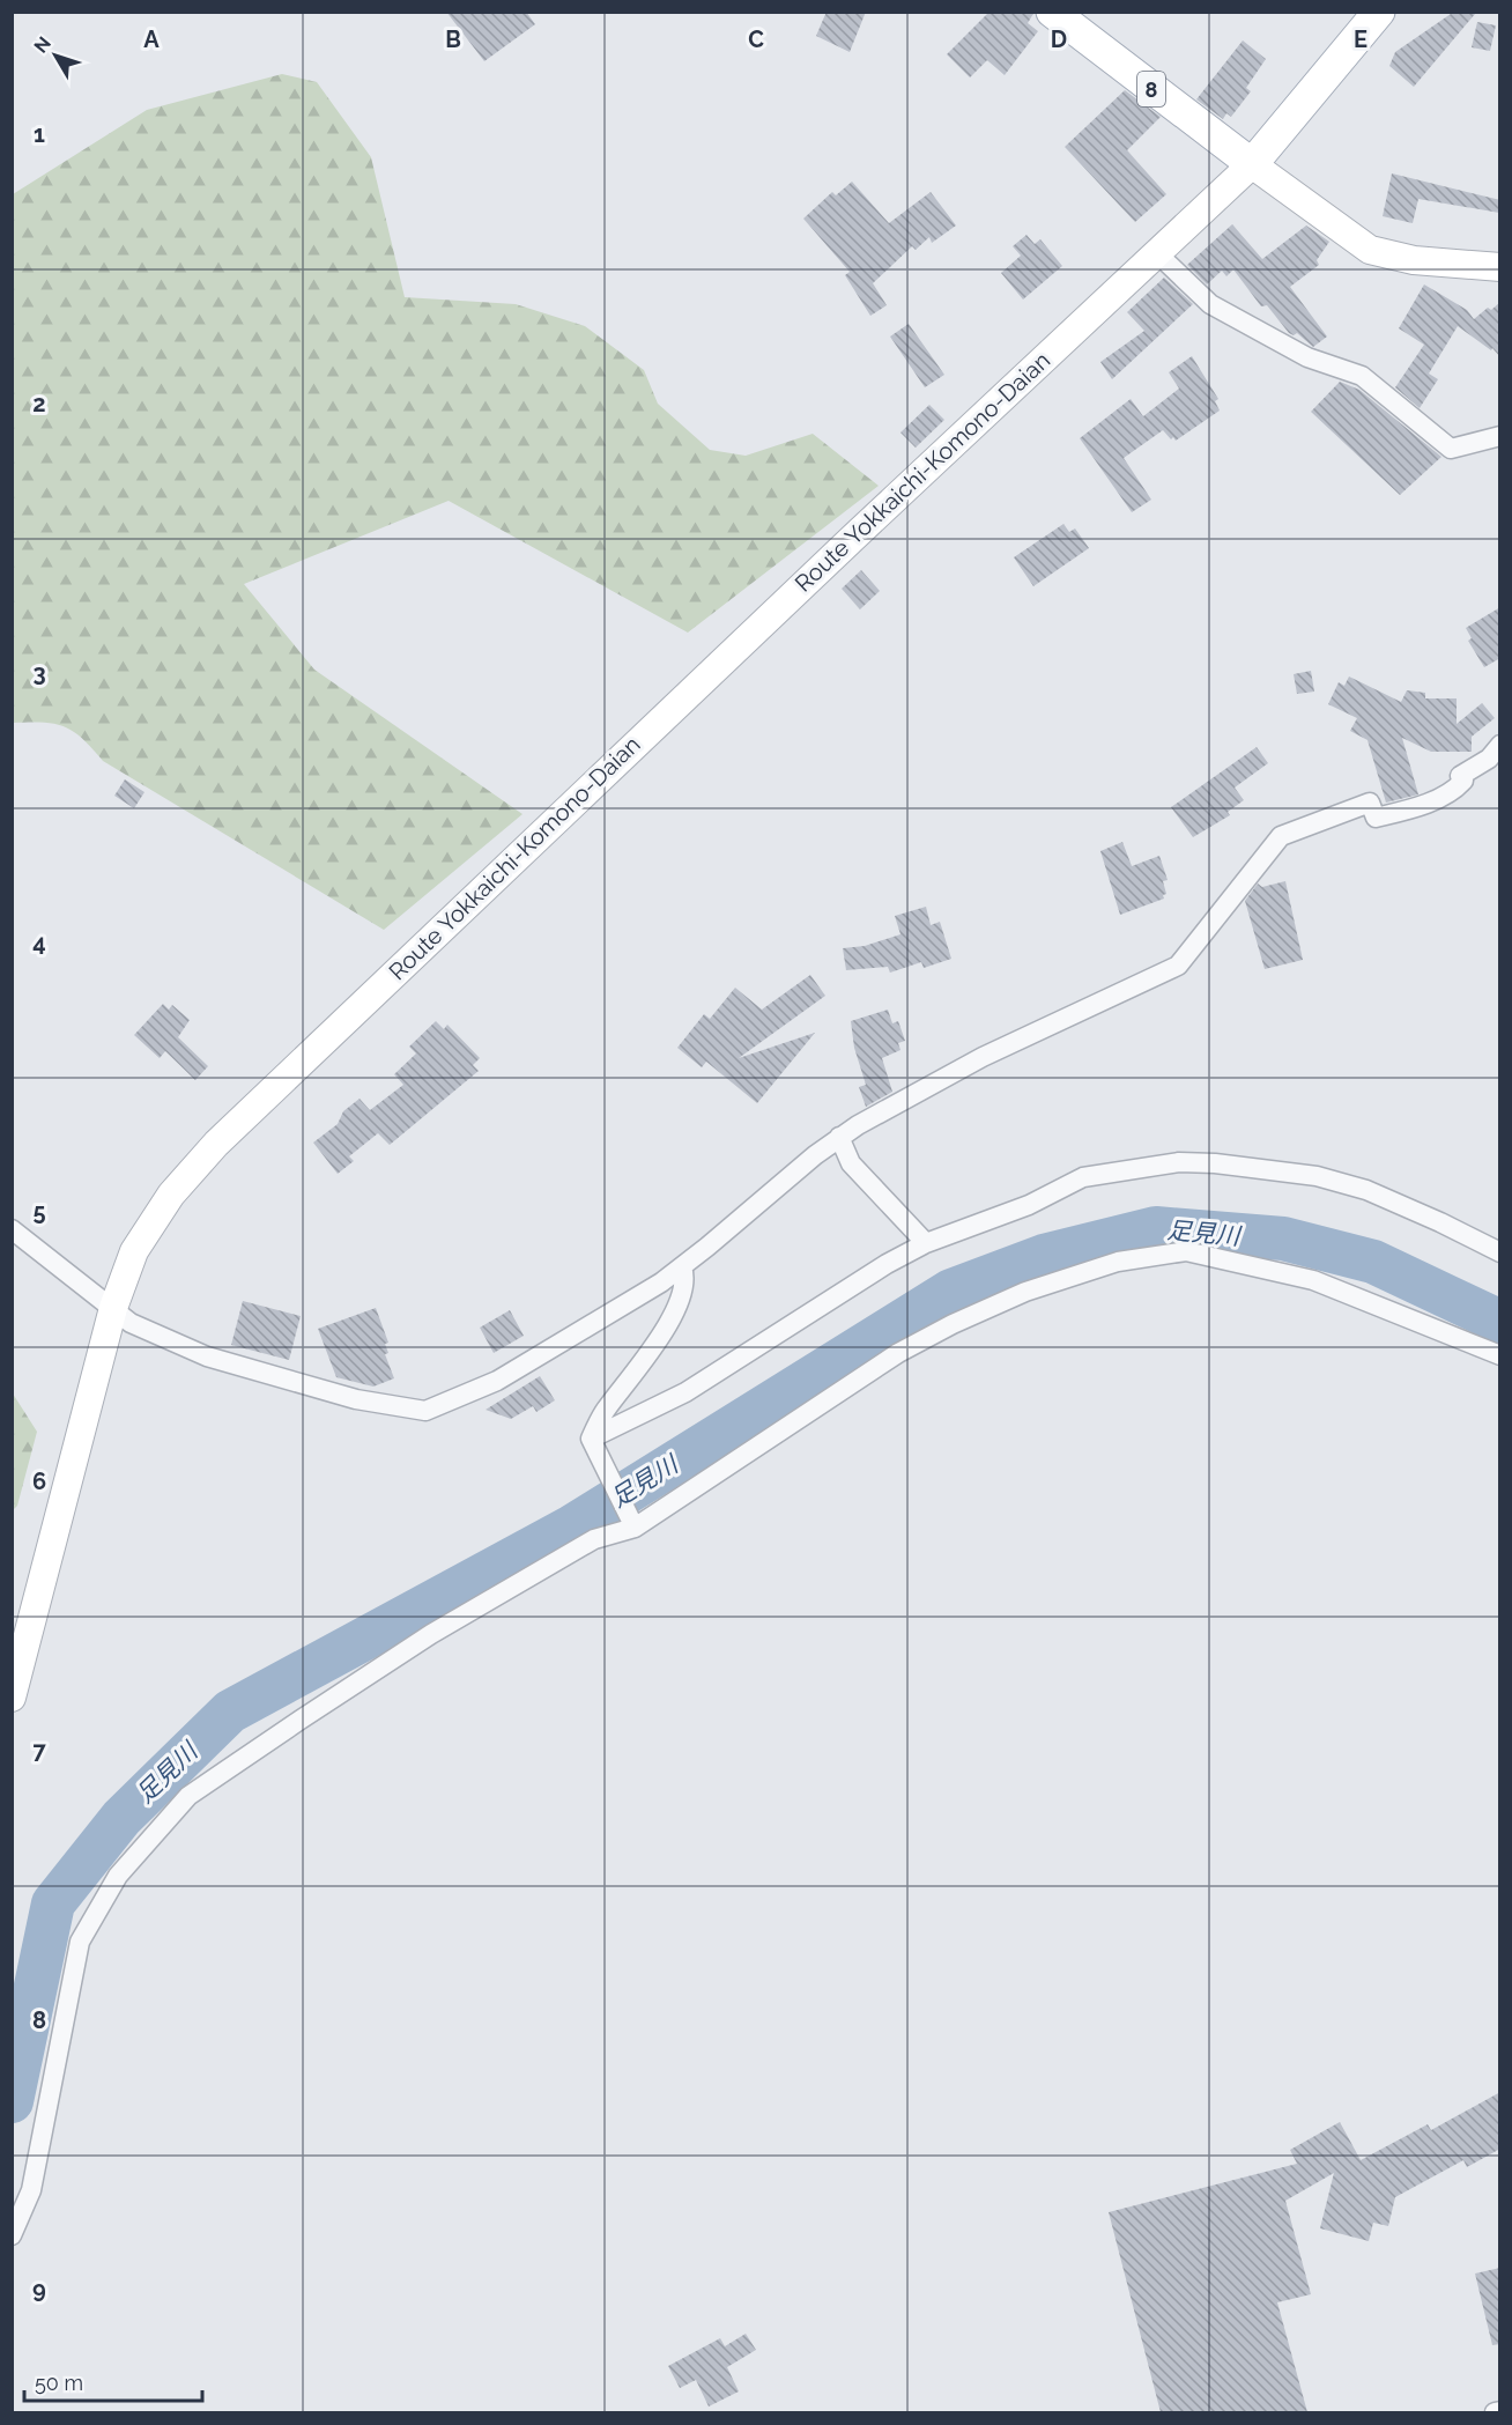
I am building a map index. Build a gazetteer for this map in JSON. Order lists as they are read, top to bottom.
{
  "streets": {
    "main road": ["8", "Route Yokkaichi-Komono-Daian"]
  },
  "crossings": [
    ["8", "Route Yokkaichi-Komono-Daian"]
  ],
  "water": ["足見川"],
  "scale_bar": "50 m",
  "north": "top left",
  "grid": {
    "columns": [
      "A",
      "B",
      "C",
      "D",
      "E"
    ],
    "rows": [
      "1",
      "2",
      "3",
      "4",
      "5",
      "6",
      "7",
      "8",
      "9"
    ]
  }
}
